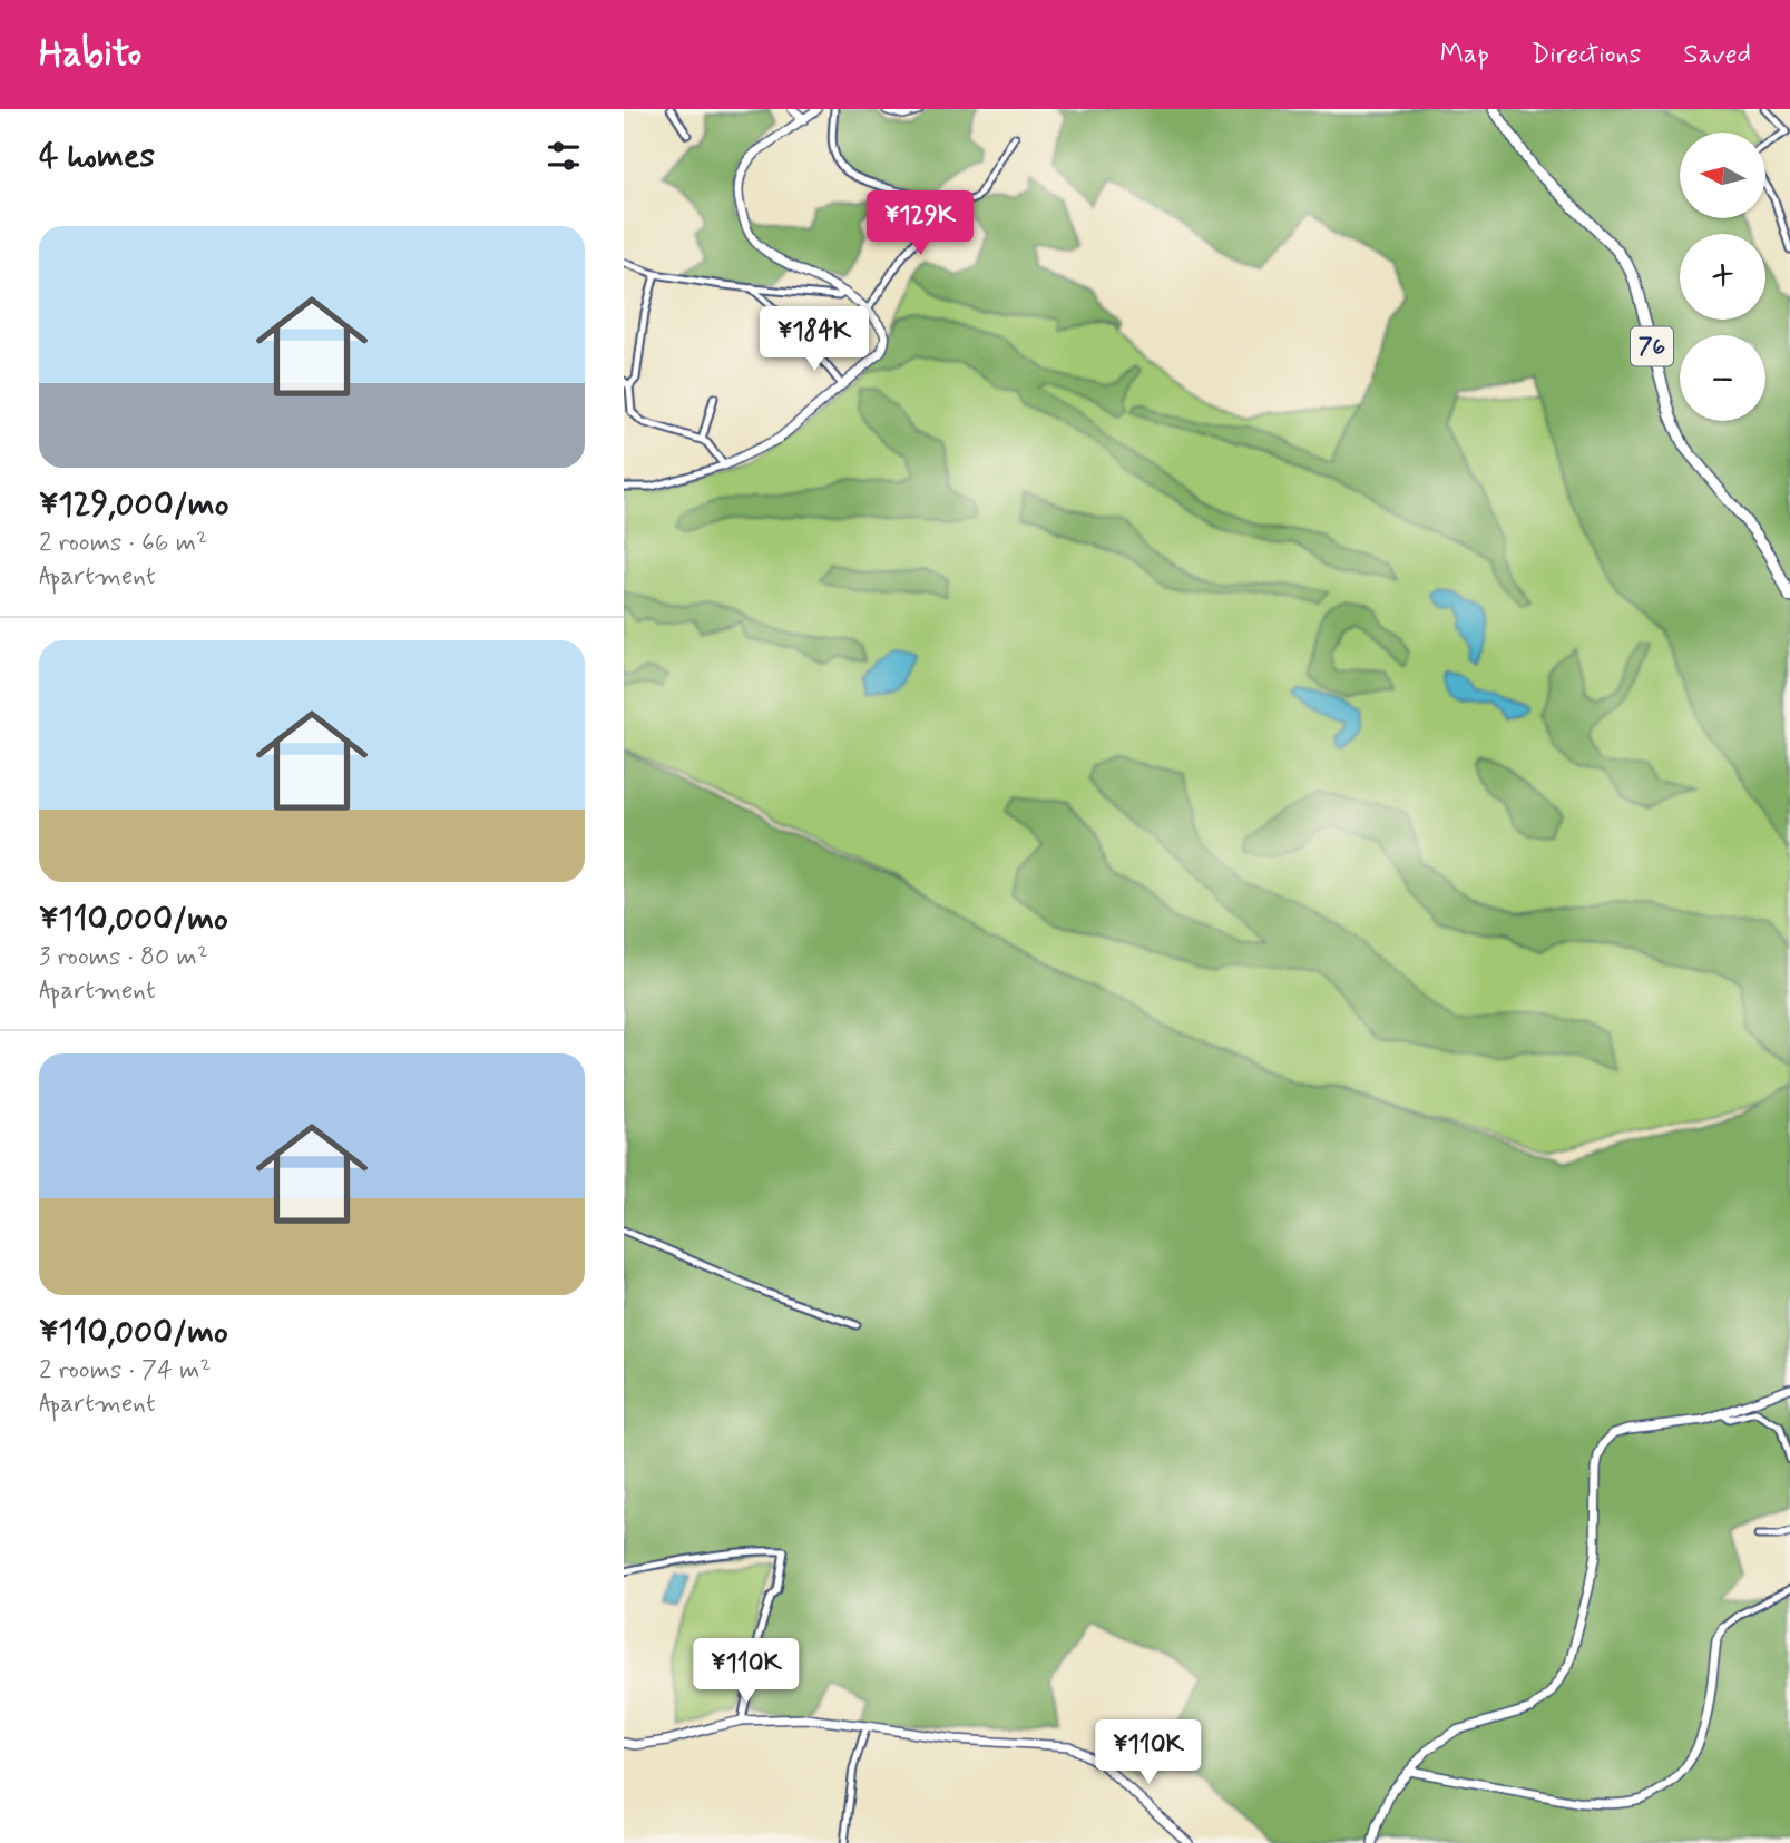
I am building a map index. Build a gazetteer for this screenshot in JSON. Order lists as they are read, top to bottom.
{
  "streets": {
    "main road": ["76"]
  },
  "north": "left",
  "page": {
    "header": "Habito",
    "nav": ["Map", "Directions", "Saved"],
    "heading": "4 homes",
    "map_buttons": ["+", "−"],
    "price": [
      "¥129K",
      "¥184K",
      "¥110K",
      "¥110K"
    ],
    "list": [
      {
        "name": "¥129,000/mo",
        "note": "2 rooms · 66 m² · Apartment"
      },
      {
        "name": "¥110,000/mo",
        "note": "3 rooms · 80 m² · Apartment"
      },
      {
        "name": "¥110,000/mo",
        "note": "2 rooms · 74 m² · Apartment"
      }
    ]
  }
}
